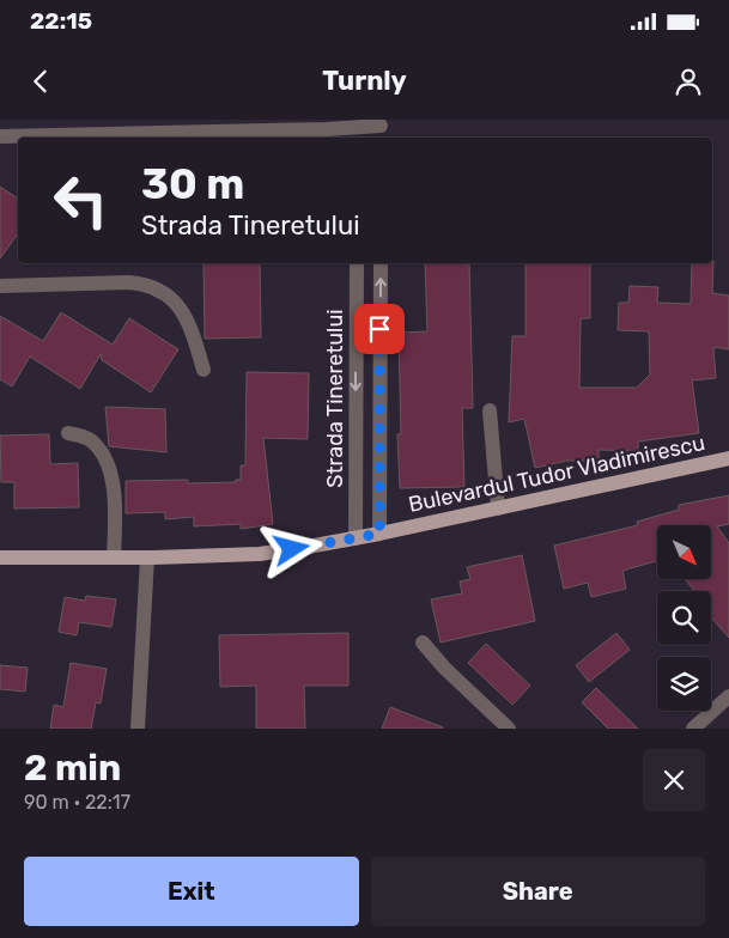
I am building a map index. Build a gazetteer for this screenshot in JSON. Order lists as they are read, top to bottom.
{
  "streets": {
    "main road": ["Bulevardul Tudor Vladimirescu"],
    "street": ["Strada Tineretului"]
  },
  "crossings": [
    ["Strada Tineretului", "Bulevardul Tudor Vladimirescu"]
  ],
  "north": "bottom right",
  "page": {
    "status": "22:15",
    "header": "Turnly",
    "turn": ["30 m", "Strada Tineretului"],
    "heading": ["2 min", "90 m · 22:17"],
    "buttons": ["Exit", "Share"]
  }
}
